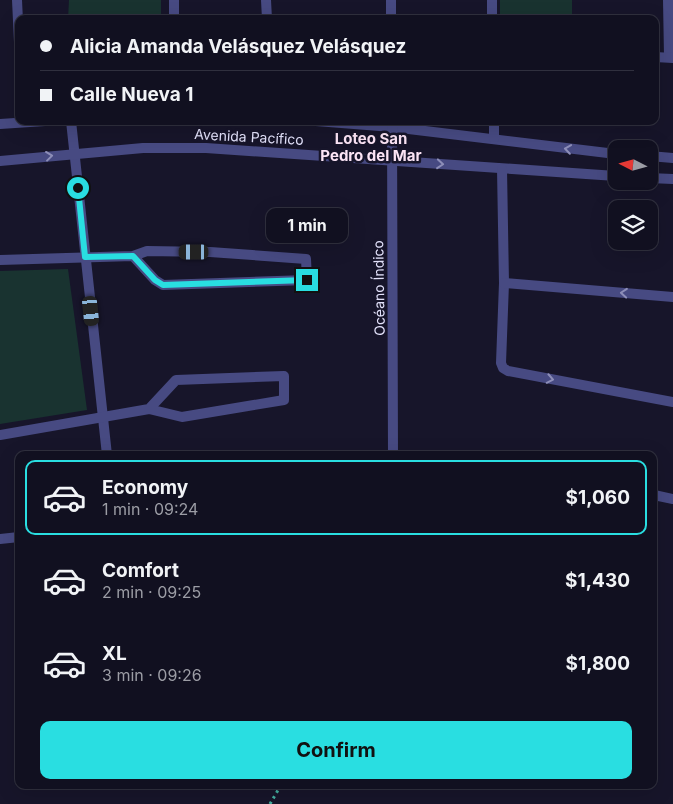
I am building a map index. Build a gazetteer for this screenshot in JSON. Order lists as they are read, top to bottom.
{
  "streets": {
    "street": ["Avenida Pacífico", "Océano Índico"]
  },
  "crossings": [
    ["Avenida Pacífico", "Océano Índico"]
  ],
  "districts": ["Loteo San Pedro del Mar"],
  "north": "left",
  "page": {
    "banner": ["Alicia Amanda Velásquez Velásquez", "Calle Nueva 1"],
    "bubble": "1 min",
    "list": [
      {
        "name": "Economy",
        "note": "1 min · 09:24",
        "value": "$1,060"
      },
      {
        "name": "Comfort",
        "note": "2 min · 09:25",
        "value": "$1,430"
      },
      {
        "name": "XL",
        "note": "3 min · 09:26",
        "value": "$1,800"
      }
    ],
    "buttons": "Confirm"
  }
}
